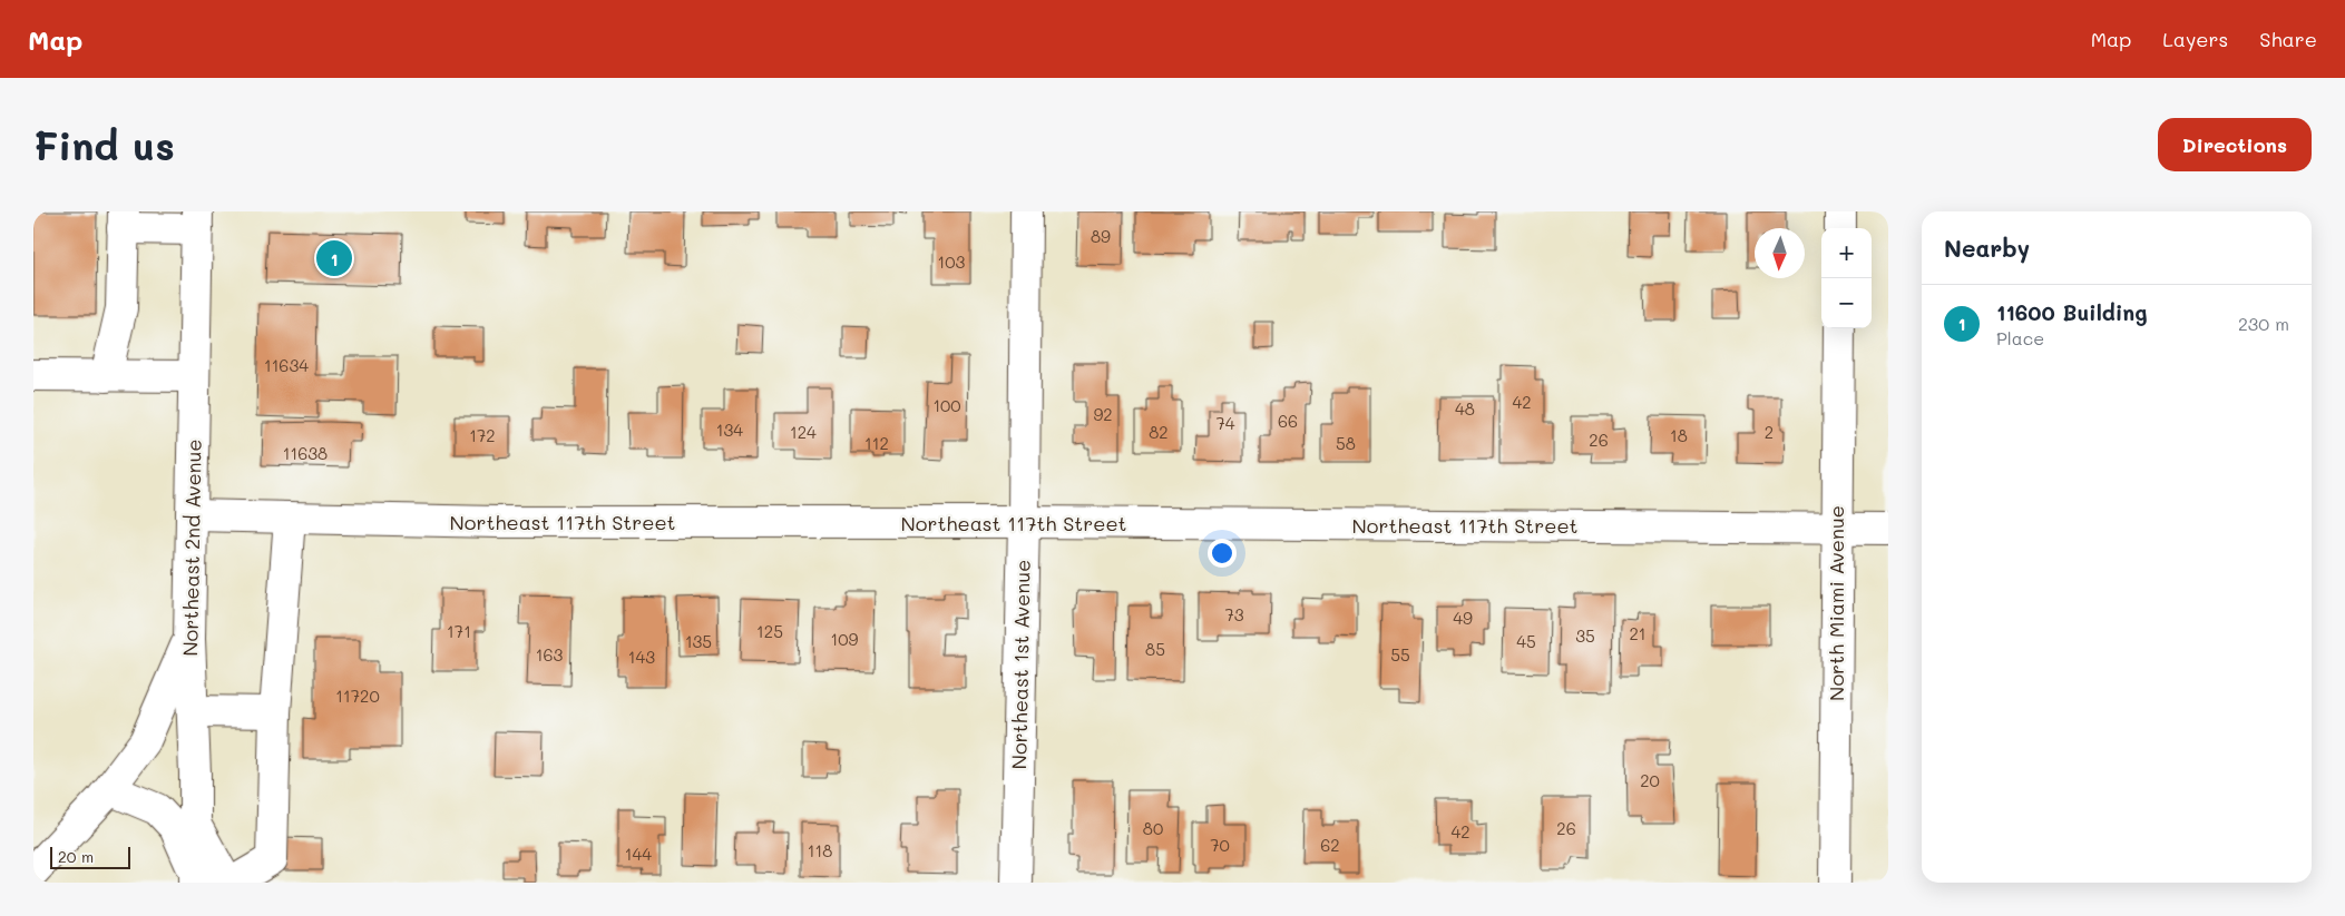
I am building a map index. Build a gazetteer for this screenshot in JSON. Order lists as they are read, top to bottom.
{
  "streets": {
    "street": [
      "Northeast 117th Street",
      "Northeast 2nd Avenue",
      "North Miami Avenue",
      "Northeast 1st Avenue"
    ]
  },
  "crossings": [
    ["Northeast 117th Street", "Northeast 2nd Avenue"],
    ["Northeast 117th Street", "North Miami Avenue"],
    ["Northeast 117th Street", "Northeast 1st Avenue"]
  ],
  "house_numbers": [
    "89",
    "103",
    "11634",
    "42",
    "100",
    "48",
    "92",
    "66",
    "74",
    "134",
    "124",
    "82",
    "2",
    "172",
    "18",
    "26",
    "112",
    "58",
    "11638",
    "73",
    "49",
    "171",
    "125",
    "21",
    "35",
    "109",
    "135",
    "45",
    "85",
    "163",
    "55",
    "143",
    "11720",
    "20",
    "80",
    "26",
    "42",
    "70",
    "62",
    "118",
    "144"
  ],
  "scale_bar": "20 m",
  "north": "bottom",
  "page": {
    "header": "Map",
    "nav": ["Map", "Layers", "Share"],
    "buttons": "Directions",
    "title": "Find us",
    "heading": "Nearby",
    "map_buttons": ["+", "−"],
    "pins": "1",
    "list": [
      {
        "mark": "1",
        "name": "11600 Building",
        "note": "Place",
        "value": "230 m"
      }
    ],
    "scale": "20 m"
  }
}
